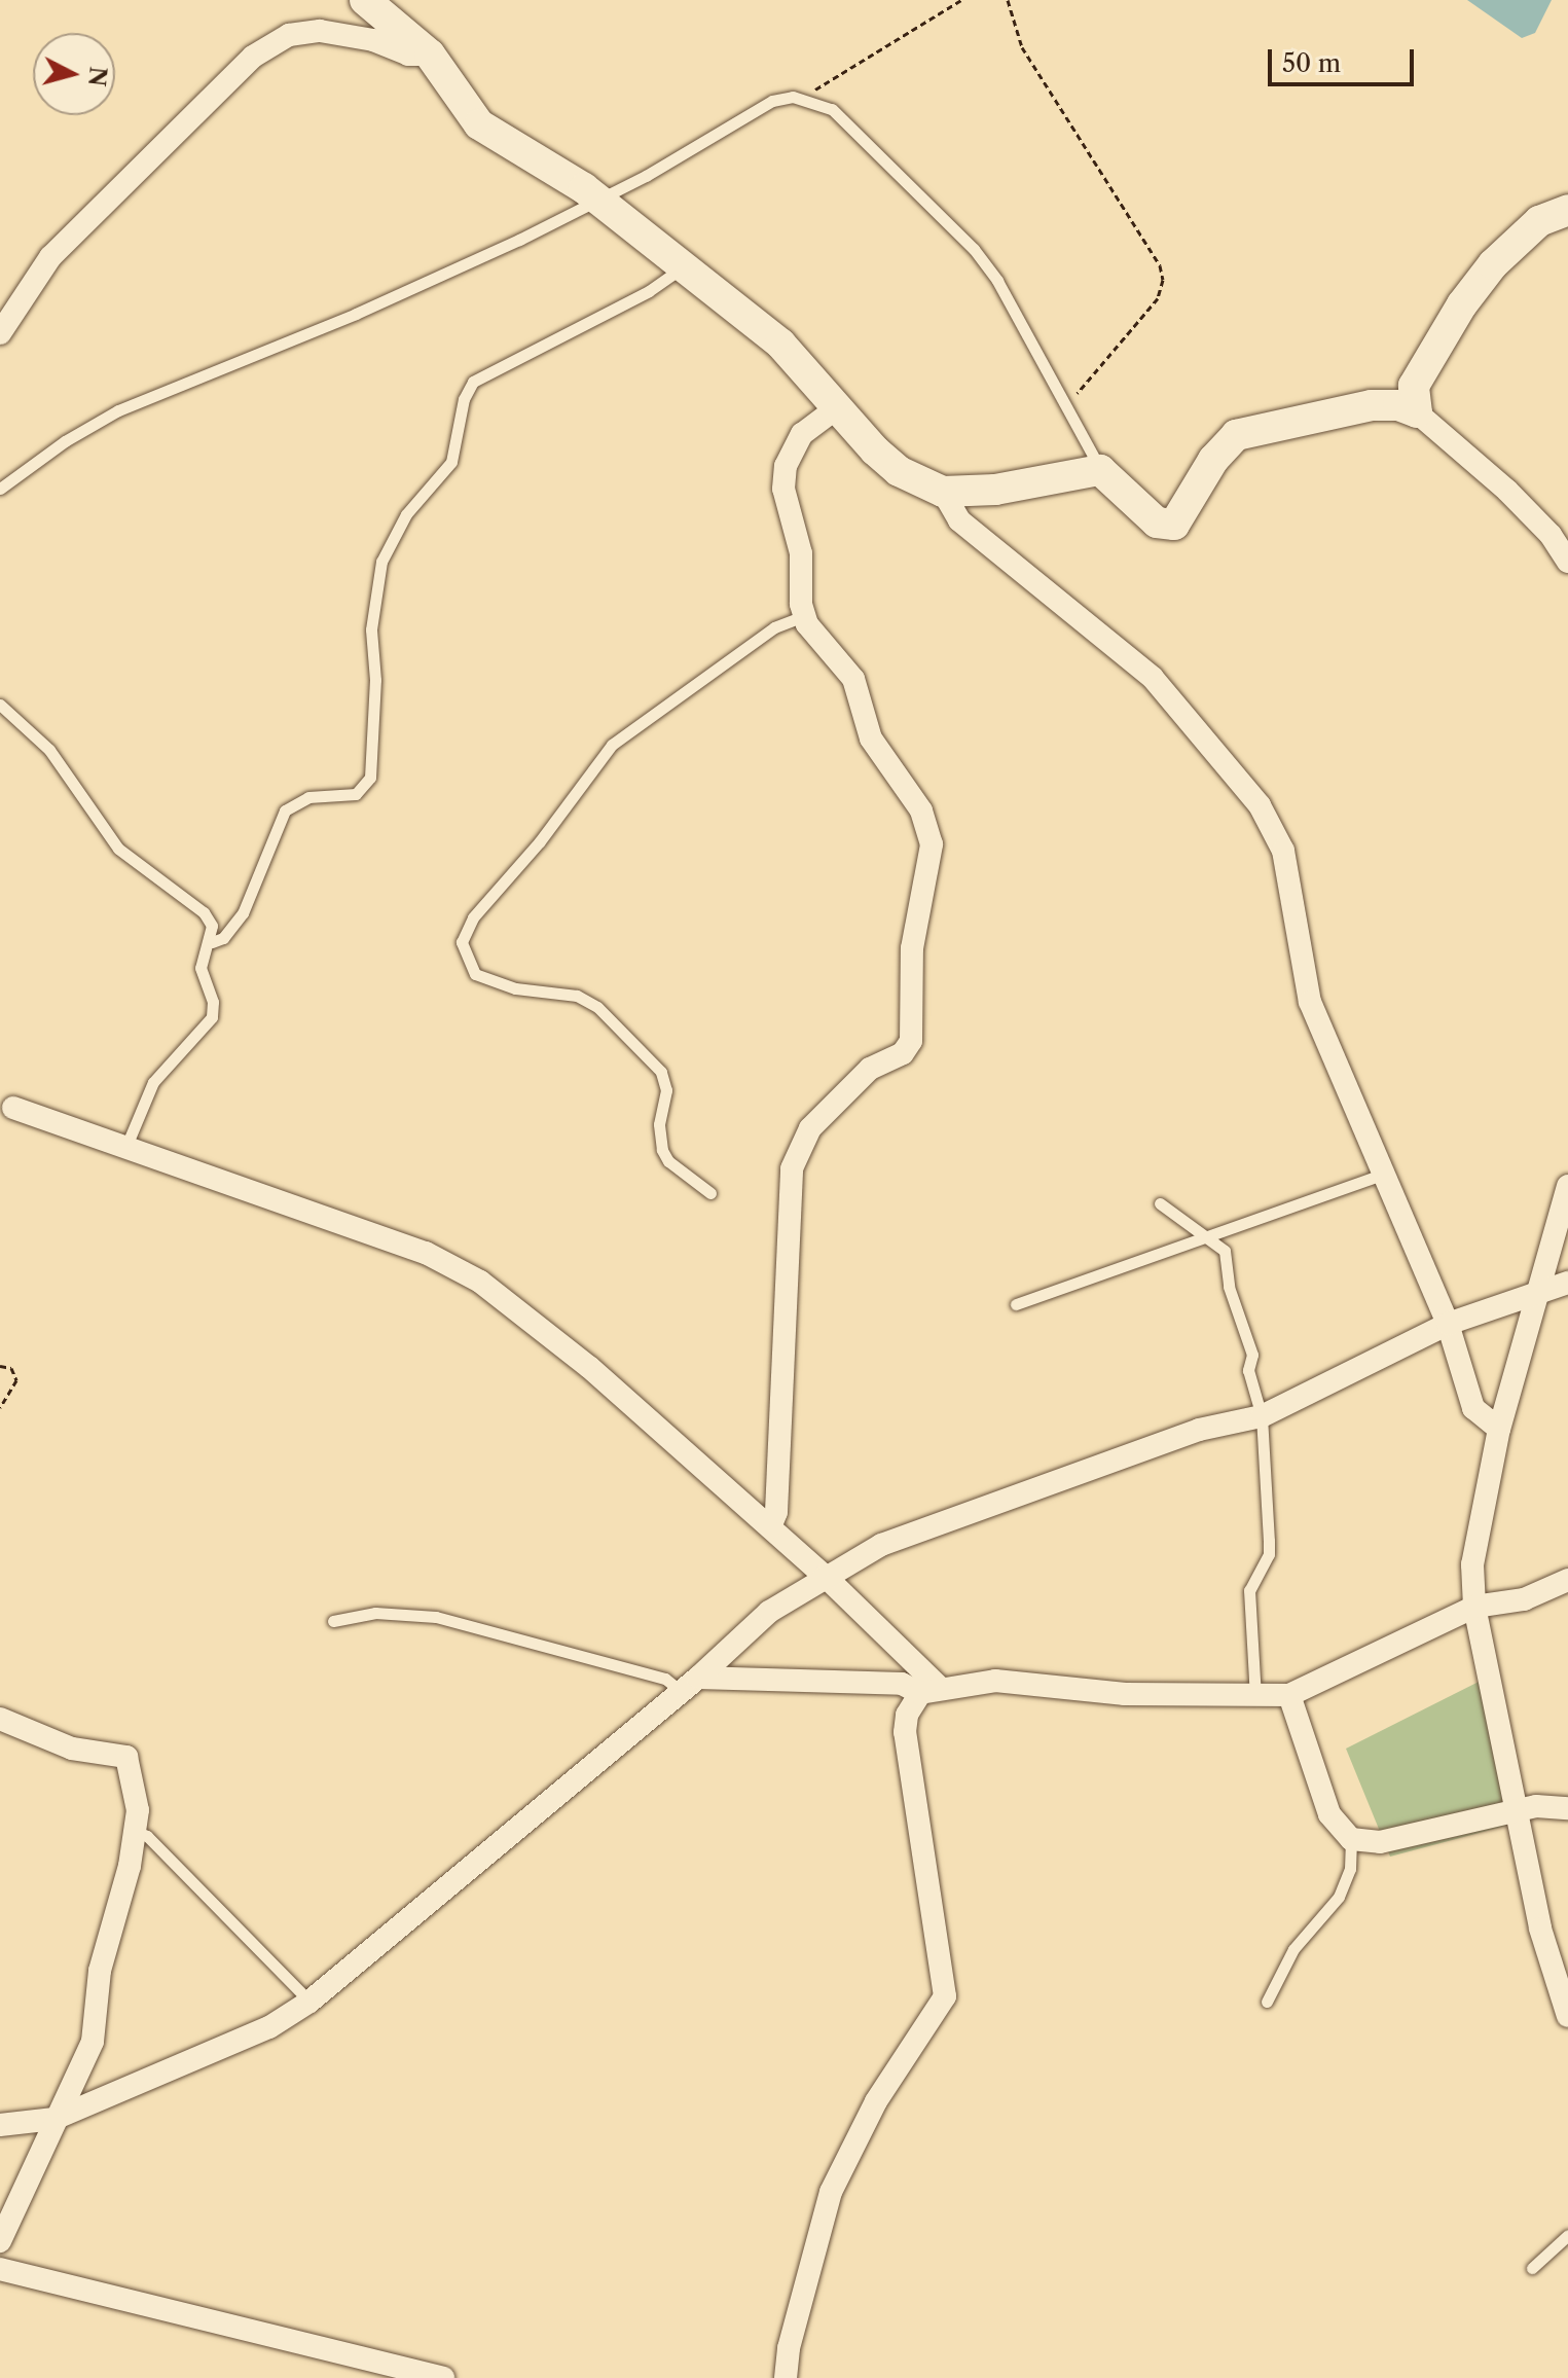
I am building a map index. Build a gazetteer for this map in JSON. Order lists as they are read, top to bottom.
{
  "scale_bar": "50 m",
  "north": "right"
}
